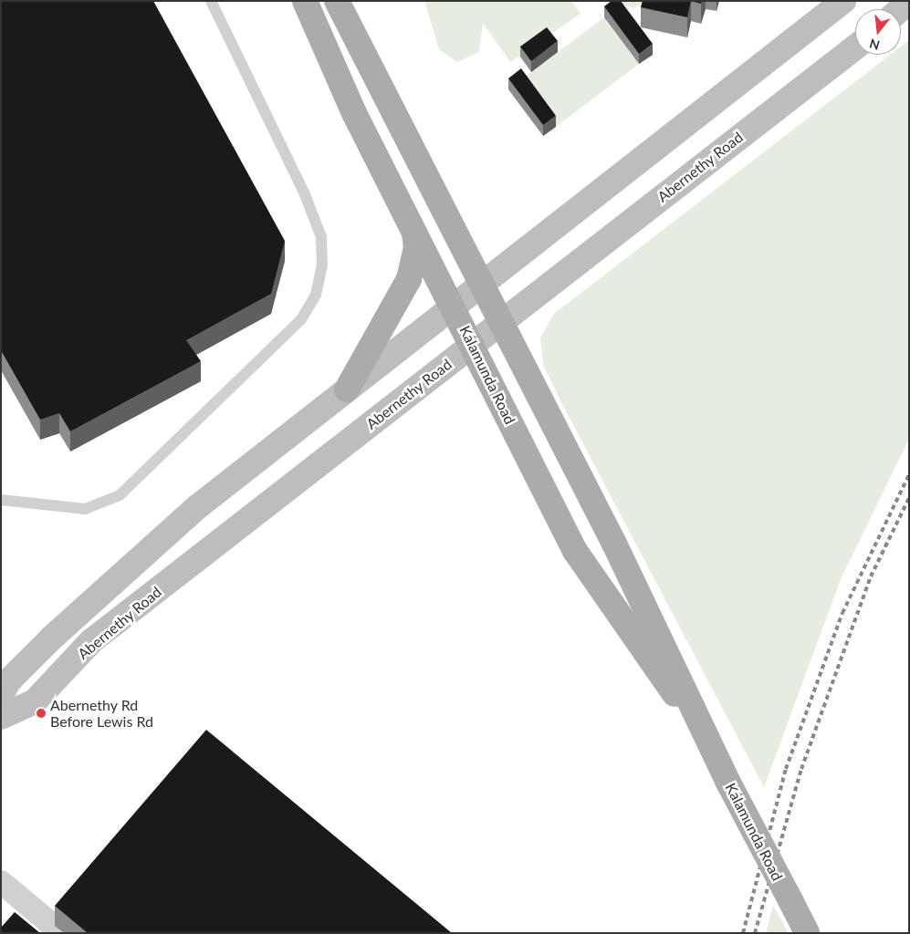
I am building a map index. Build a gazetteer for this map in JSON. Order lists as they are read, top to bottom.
{
  "streets": {
    "main road": ["Abernethy Road", "Kalamunda Road"]
  },
  "crossings": [
    ["Abernethy Road", "Kalamunda Road"]
  ],
  "places": ["Abernethy Rd Before Lewis Rd"],
  "north": "bottom"
}
